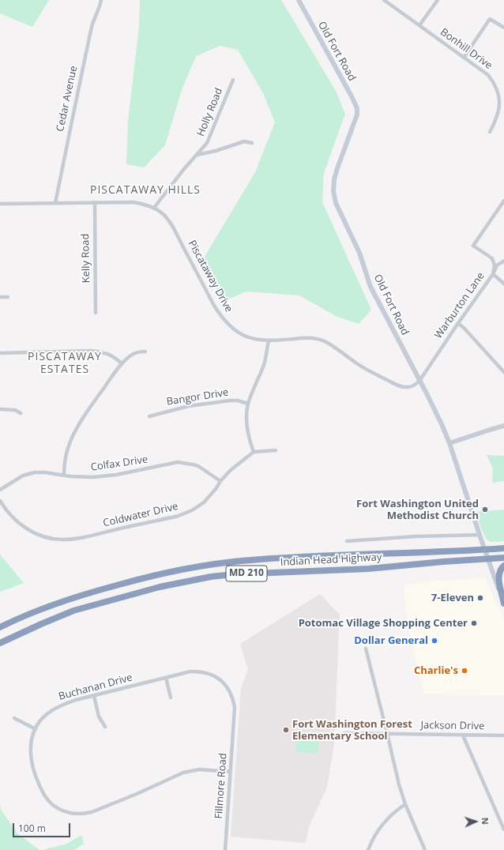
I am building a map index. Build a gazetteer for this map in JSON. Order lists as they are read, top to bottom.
{
  "streets": {
    "highway": ["Indian Head Highway", "MD 210"],
    "main road": ["Old Fort Road"],
    "street": [
      "Bonhill Drive",
      "Cedar Avenue",
      "Holly Road",
      "Kelly Road",
      "Piscataway Drive",
      "Warburton Lane",
      "Bangor Drive",
      "Colfax Drive",
      "Coldwater Drive",
      "Buchanan Drive",
      "Jackson Drive",
      "Fillmore Road"
    ]
  },
  "crossings": [
    ["Old Fort Road", "Piscataway Drive"],
    ["Old Fort Road", "Warburton Lane"],
    ["Old Fort Road", "Indian Head Highway"],
    ["Cedar Avenue", "Piscataway Drive"],
    ["Holly Road", "Piscataway Drive"],
    ["Kelly Road", "Piscataway Drive"],
    ["Piscataway Drive", "Warburton Lane"],
    ["Colfax Drive", "Coldwater Drive"],
    ["Buchanan Drive", "Fillmore Road"]
  ],
  "districts": ["PISCATAWAY HILLS", "PISCATAWAY ESTATES"],
  "places": [
    "Fort Washington United Methodist Church",
    "7-Eleven",
    "Potomac Village Shopping Center",
    "Dollar General",
    "Charlie's",
    "Fort Washington Forest Elementary School"
  ],
  "scale_bar": "100 m",
  "north": "right"
}
